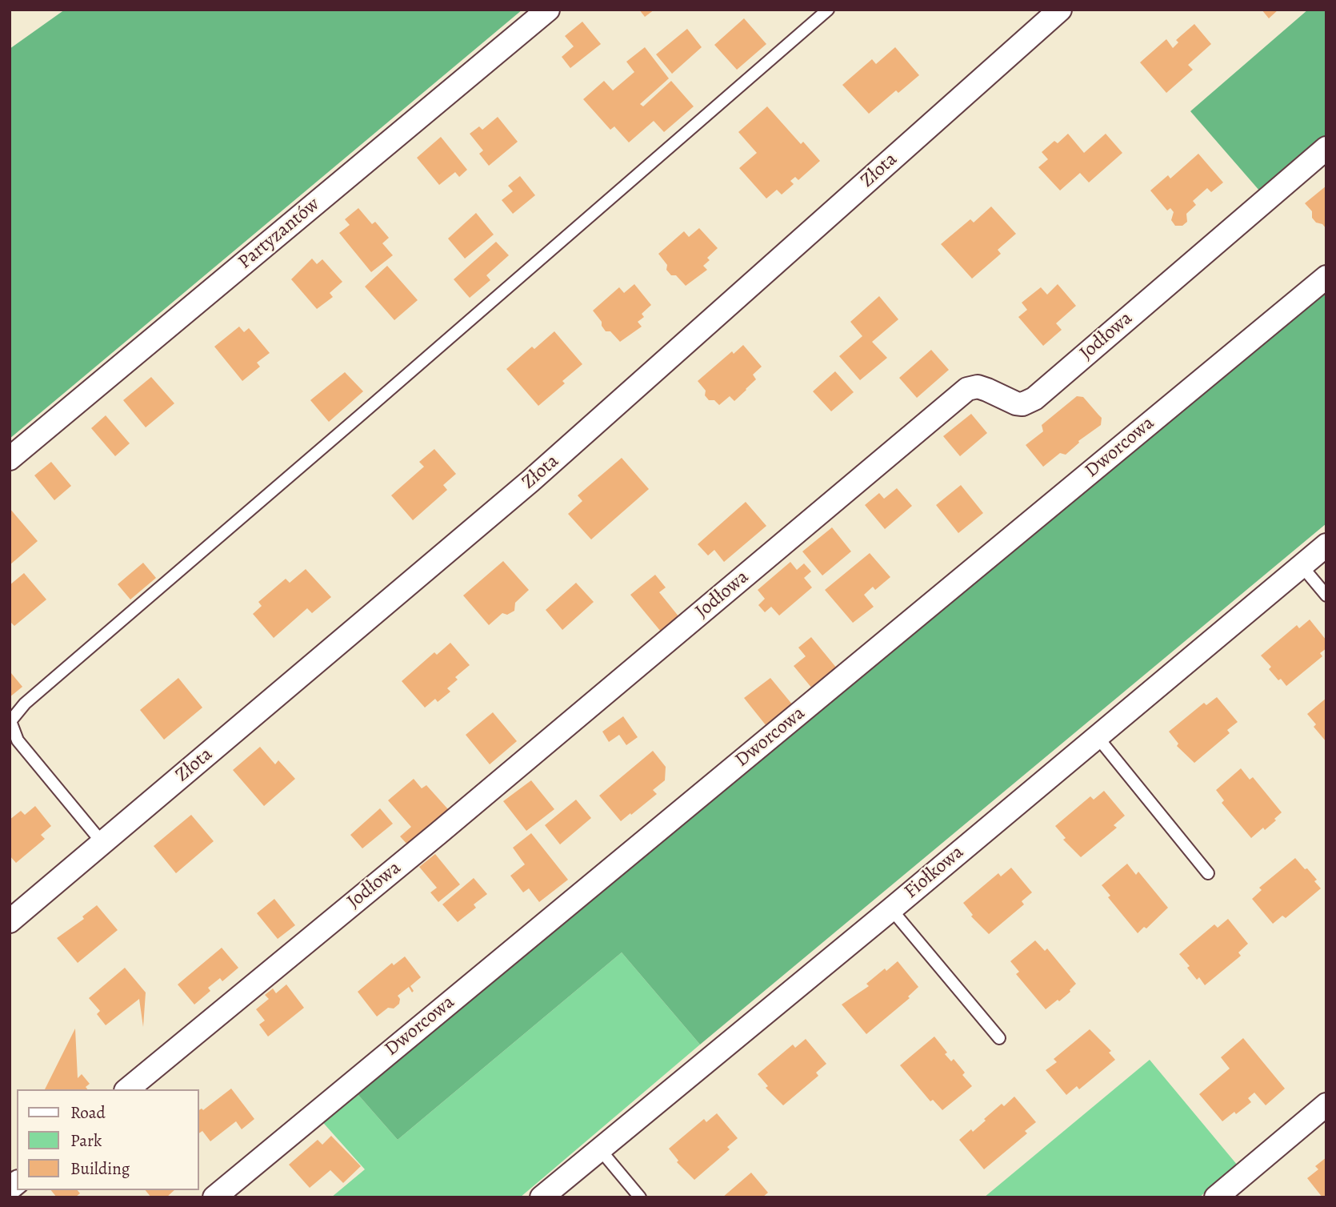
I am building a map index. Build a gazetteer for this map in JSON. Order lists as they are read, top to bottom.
{
  "streets": {
    "street": [
      "Złota",
      "Partyzantów",
      "Jodłowa",
      "Dworcowa",
      "Fiołkowa"
    ]
  },
  "legend": ["Road", "Park", "Building"]
}
